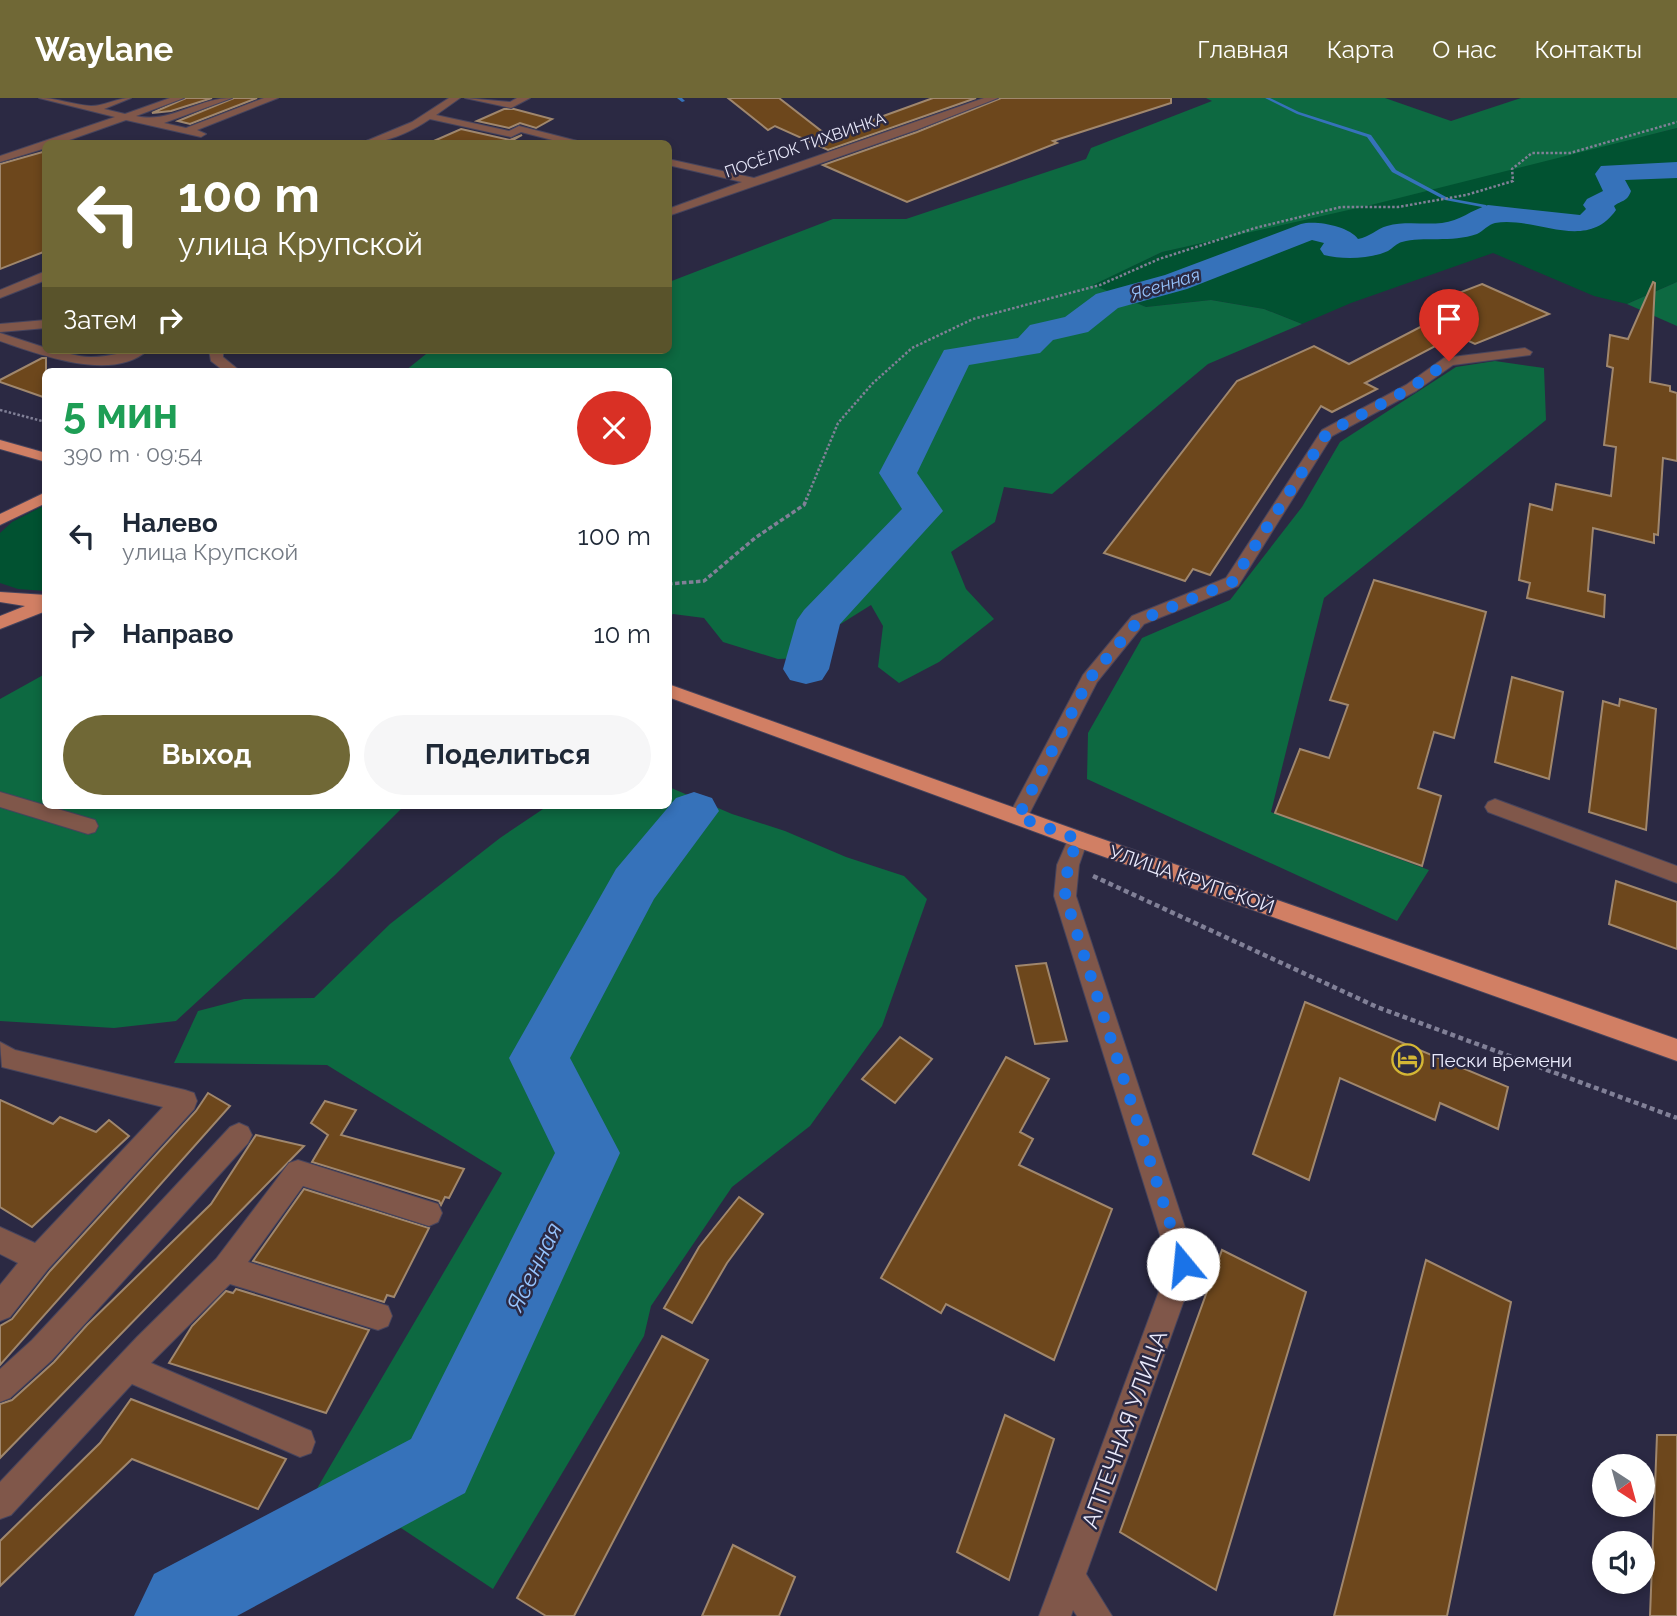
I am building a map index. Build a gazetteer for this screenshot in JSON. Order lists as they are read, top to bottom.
{
  "streets": {
    "main road": ["УЛИЦА КРУПСКОЙ"],
    "street": ["ПОСЁЛОК ТИХВИНКА", "АПТЕЧНАЯ УЛИЦА"]
  },
  "crossings": [
    ["УЛИЦА КРУПСКОЙ", "АПТЕЧНАЯ УЛИЦА"]
  ],
  "water": ["Ясенная"],
  "places": {
    "hotel": ["Пески времени"]
  },
  "north": "bottom right",
  "page": {
    "header": "Waylane",
    "nav": [
      "Главная",
      "Карта",
      "О нас",
      "Контакты"
    ],
    "turn": ["100 m", "улица Крупской"],
    "then": "Затем",
    "heading": ["5 мин", "390 m · 09:54"],
    "list": [
      {
        "name": "Налево",
        "note": "улица Крупской",
        "value": "100 m"
      },
      {
        "name": "Направо",
        "value": "10 m"
      }
    ],
    "buttons": ["Выход", "Поделиться"]
  }
}
